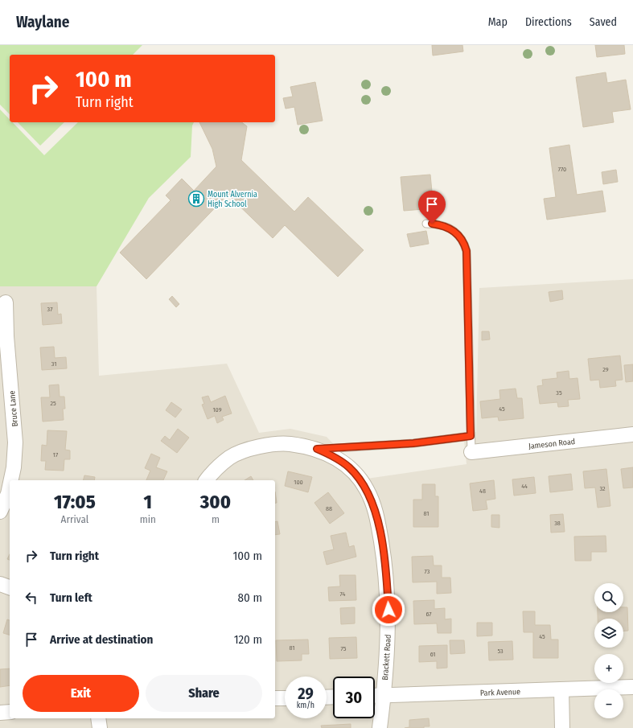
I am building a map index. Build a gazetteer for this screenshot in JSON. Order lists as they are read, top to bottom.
{
  "streets": {
    "street": [
      "Bruce Lane",
      "Jameson Road",
      "Brackett Road",
      "Park Avenue"
    ]
  },
  "crossings": [
    ["Brackett Road", "Park Avenue"]
  ],
  "places": {
    "building": ["Mount Alvernia High School"]
  },
  "house_numbers": [
    "770",
    "37",
    "31",
    "29",
    "35",
    "25",
    "45",
    "109",
    "17",
    "100",
    "44",
    "32",
    "48",
    "88",
    "81",
    "38",
    "73",
    "74",
    "67",
    "45",
    "81",
    "75",
    "53",
    "61"
  ],
  "page": {
    "header": "Waylane",
    "nav": ["Map", "Directions", "Saved"],
    "turn": ["100 m", "Turn right"],
    "eta": [
      "17:05",
      "Arrival",
      "1",
      "min",
      "300",
      "m"
    ],
    "list": [
      {
        "name": "Turn right",
        "value": "100 m"
      },
      {
        "name": "Turn left",
        "value": "80 m"
      },
      {
        "name": "Arrive at destination",
        "value": "120 m"
      }
    ],
    "map_buttons": ["+", "−"],
    "buttons": ["Exit", "Share"],
    "speed": "29 km/h",
    "limit": "30"
  }
}
